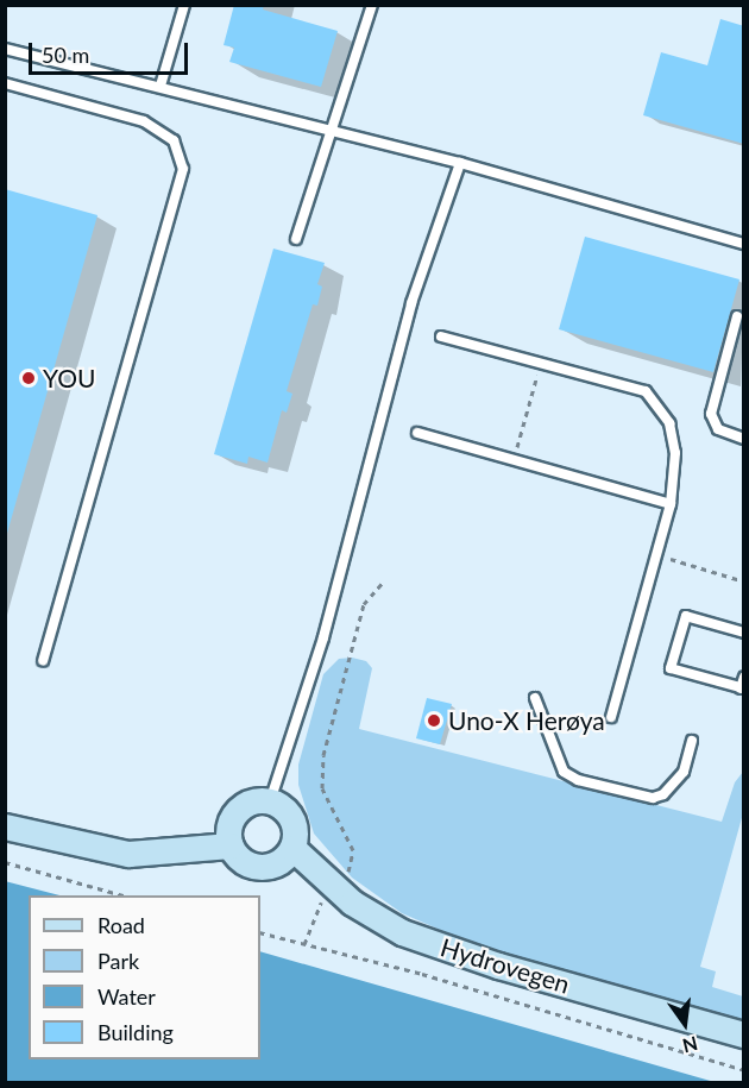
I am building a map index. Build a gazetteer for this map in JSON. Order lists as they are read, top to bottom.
{
  "streets": {
    "street": ["Hydrovegen"]
  },
  "places": ["YOU", "Uno-X Herøya"],
  "legend": [
    "Road",
    "Park",
    "Water",
    "Building"
  ],
  "scale_bar": "50 m",
  "north": "bottom"
}
